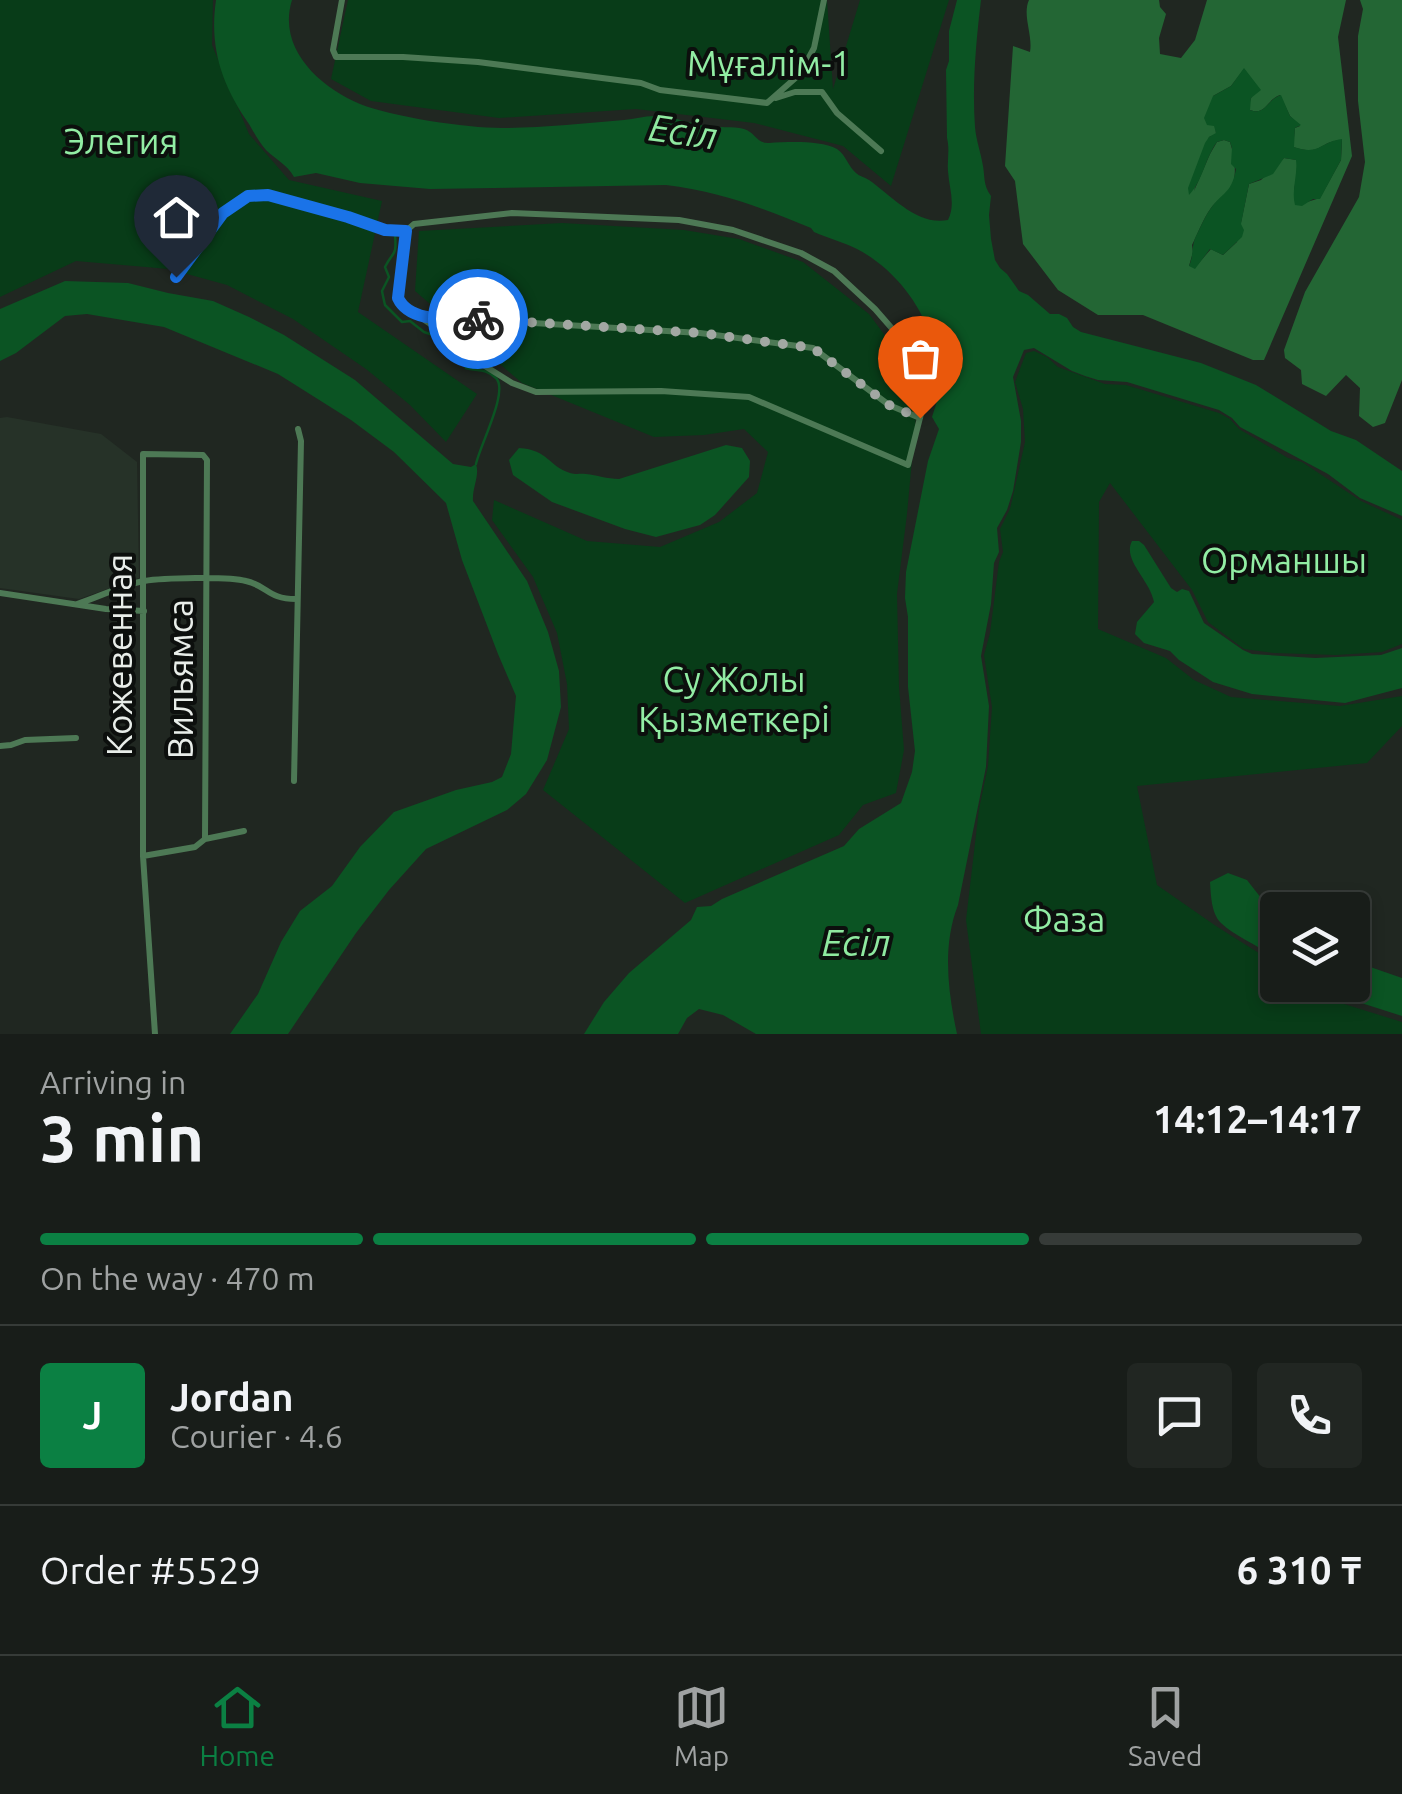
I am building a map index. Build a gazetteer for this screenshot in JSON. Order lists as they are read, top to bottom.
{
  "streets": {
    "street": ["Кожевенная", "Вильямса"]
  },
  "crossings": [
    ["Кожевенная", "Вильямса"]
  ],
  "water": ["Есіл"],
  "parks": [
    "Мұғалім-1",
    "Элегия",
    "Орманшы",
    "Су Жолы Қызметкері",
    "Фаза"
  ],
  "page": {
    "heading": ["3 min", "Arriving in", "14:12–14:17"],
    "panel": [
      "Jordan",
      "Courier · 4.6",
      "Order #5529",
      "6 310 ₸"
    ],
    "bar": "On the way · 470 m",
    "round": "J",
    "tabs": ["Home", "Map", "Saved"]
  }
}
